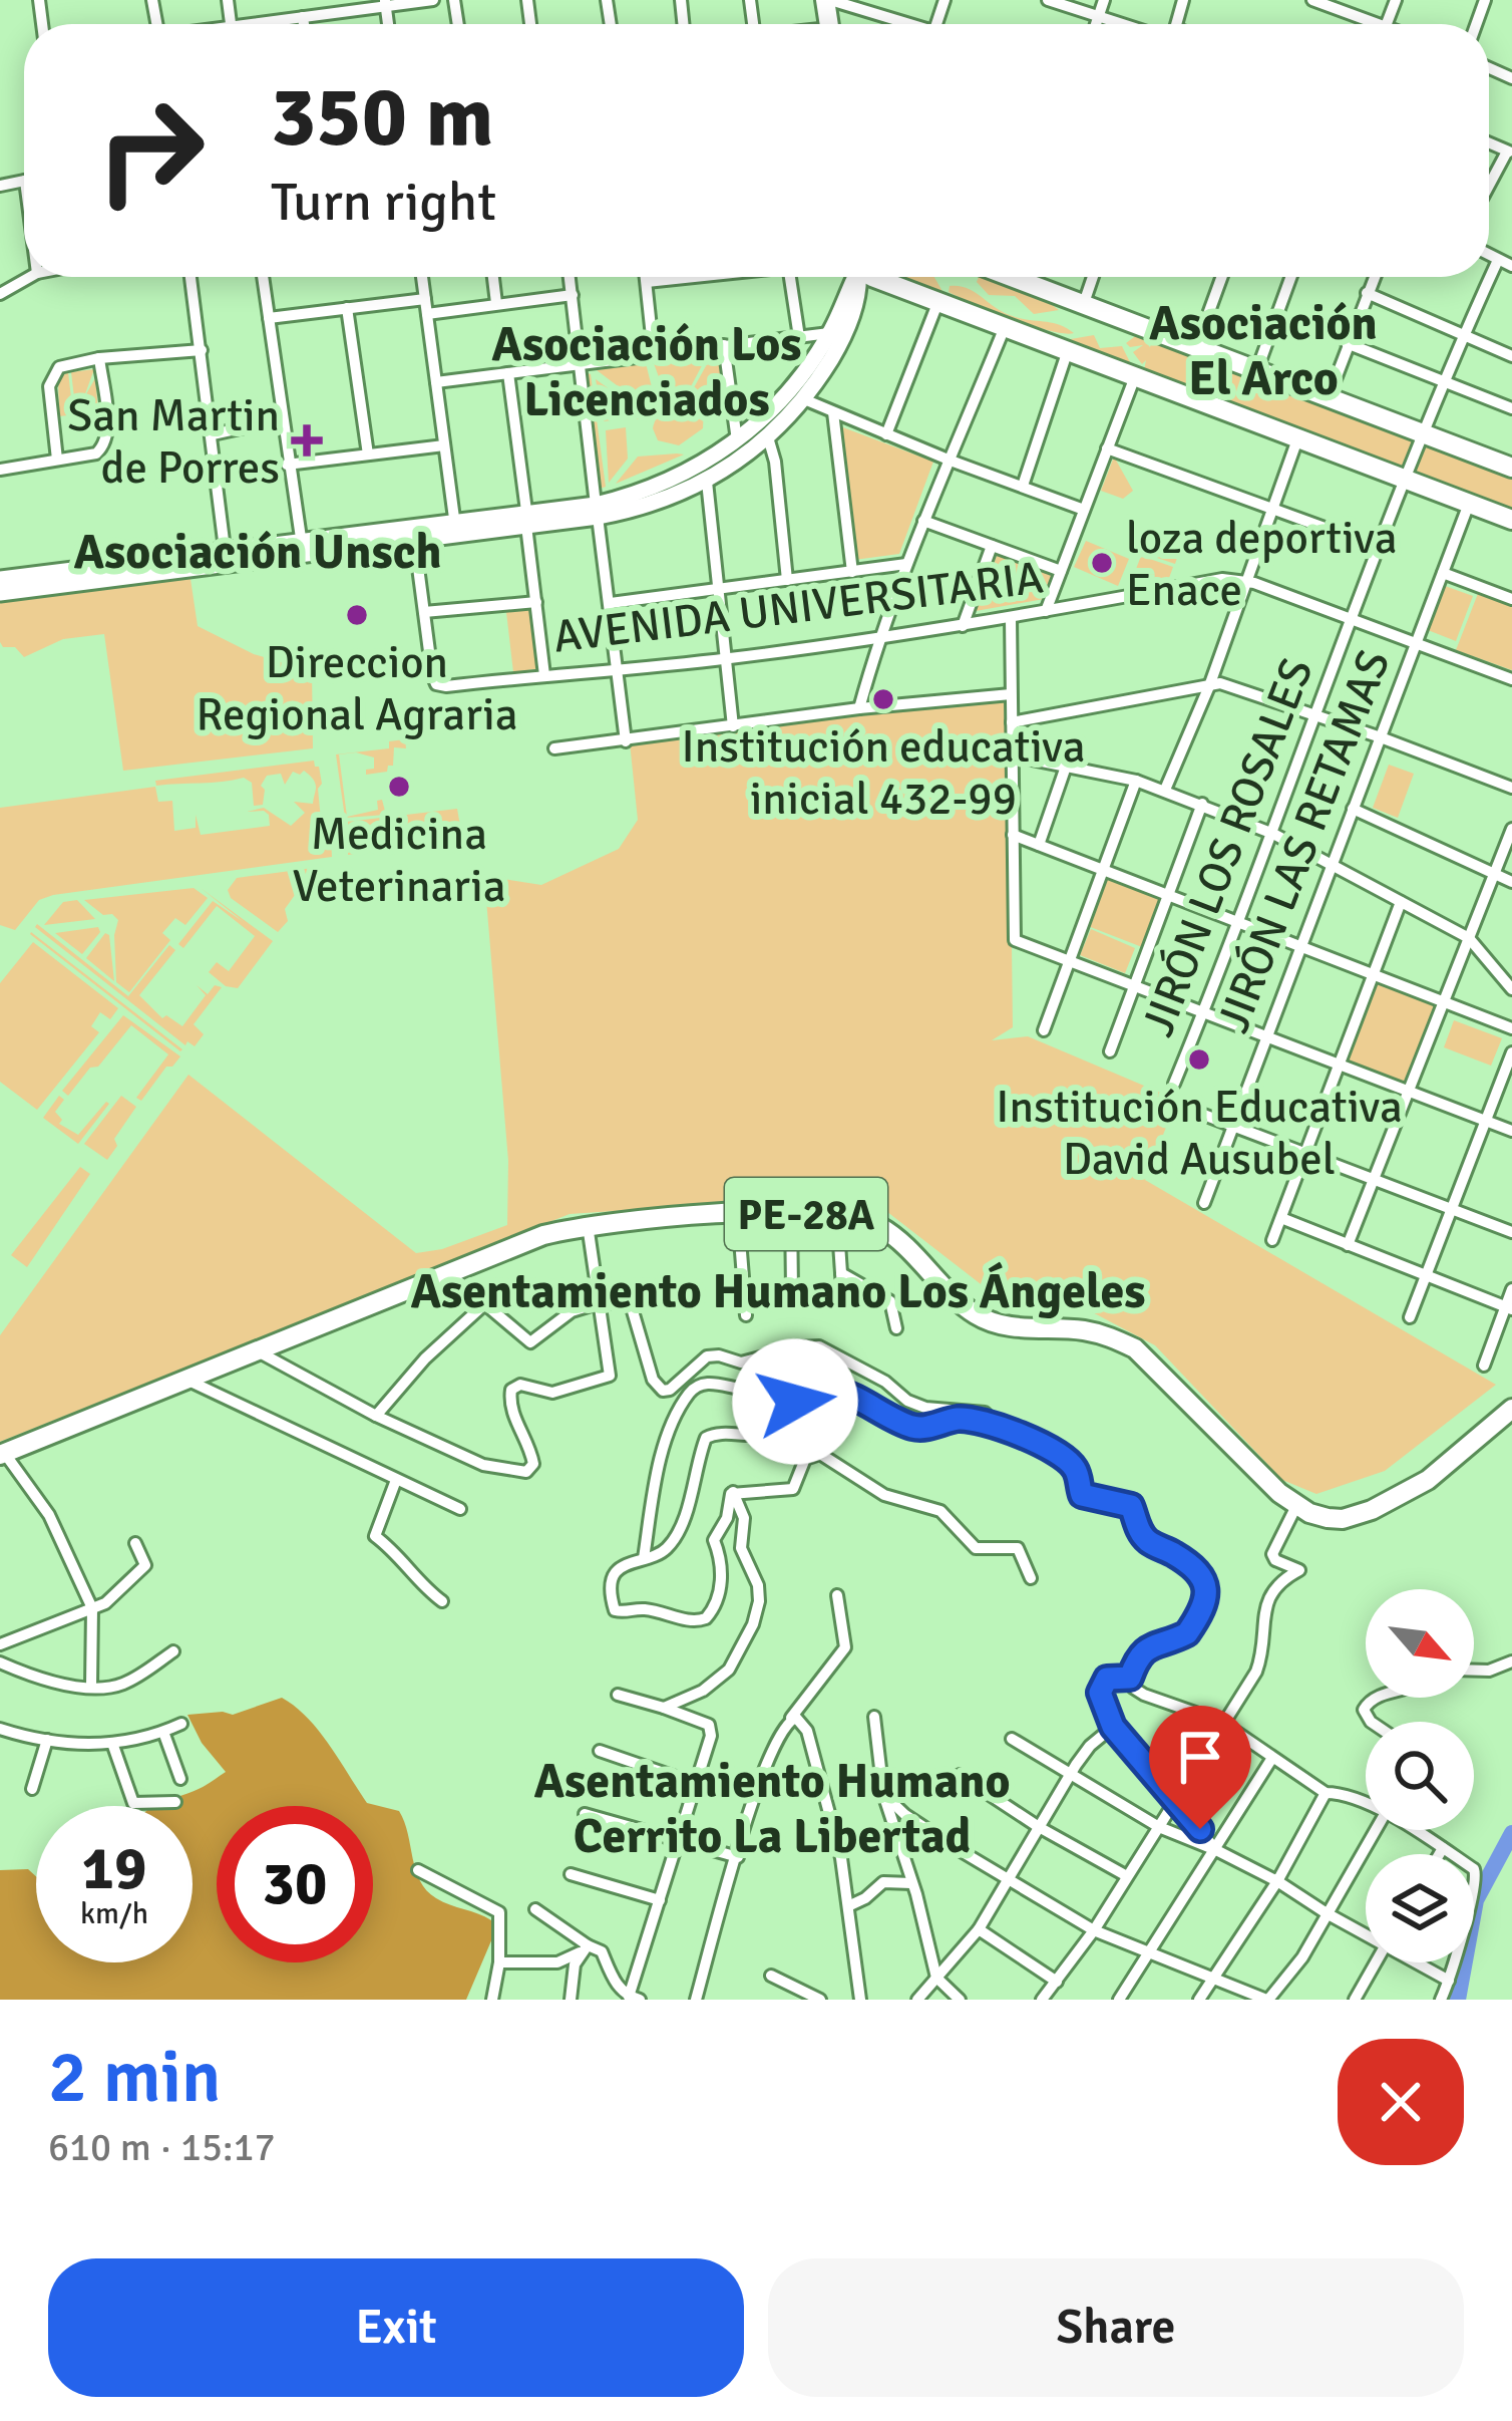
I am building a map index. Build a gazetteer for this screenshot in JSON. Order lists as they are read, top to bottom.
{
  "streets": {
    "highway": ["PE-28A"],
    "street": ["AVENIDA UNIVERSITARIA", "JIRÓN LAS RETAMAS", "JIRÓN LOS ROSALES"]
  },
  "crossings": [
    ["AVENIDA UNIVERSITARIA", "JIRÓN LAS RETAMAS"],
    ["AVENIDA UNIVERSITARIA", "JIRÓN LOS ROSALES"]
  ],
  "districts": [
    "Asociación El Arco",
    "Asociación Los Licenciados",
    "Asociación Unsch",
    "Asentamiento Humano Los Ángeles",
    "Asentamiento Humano Cerrito La Libertad"
  ],
  "places": {
    "health": ["San Martin de Porres"],
    "other": [
      "loza deportiva Enace",
      "Direccion Regional Agraria",
      "Institución educativa inicial 432-99",
      "Medicina Veterinaria",
      "Institución Educativa David Ausubel"
    ]
  },
  "north": "bottom right",
  "page": {
    "turn": ["350 m", "Turn right"],
    "speed": "19 km/h",
    "limit": "30",
    "heading": ["2 min", "610 m · 15:17"],
    "buttons": ["Exit", "Share"]
  }
}
